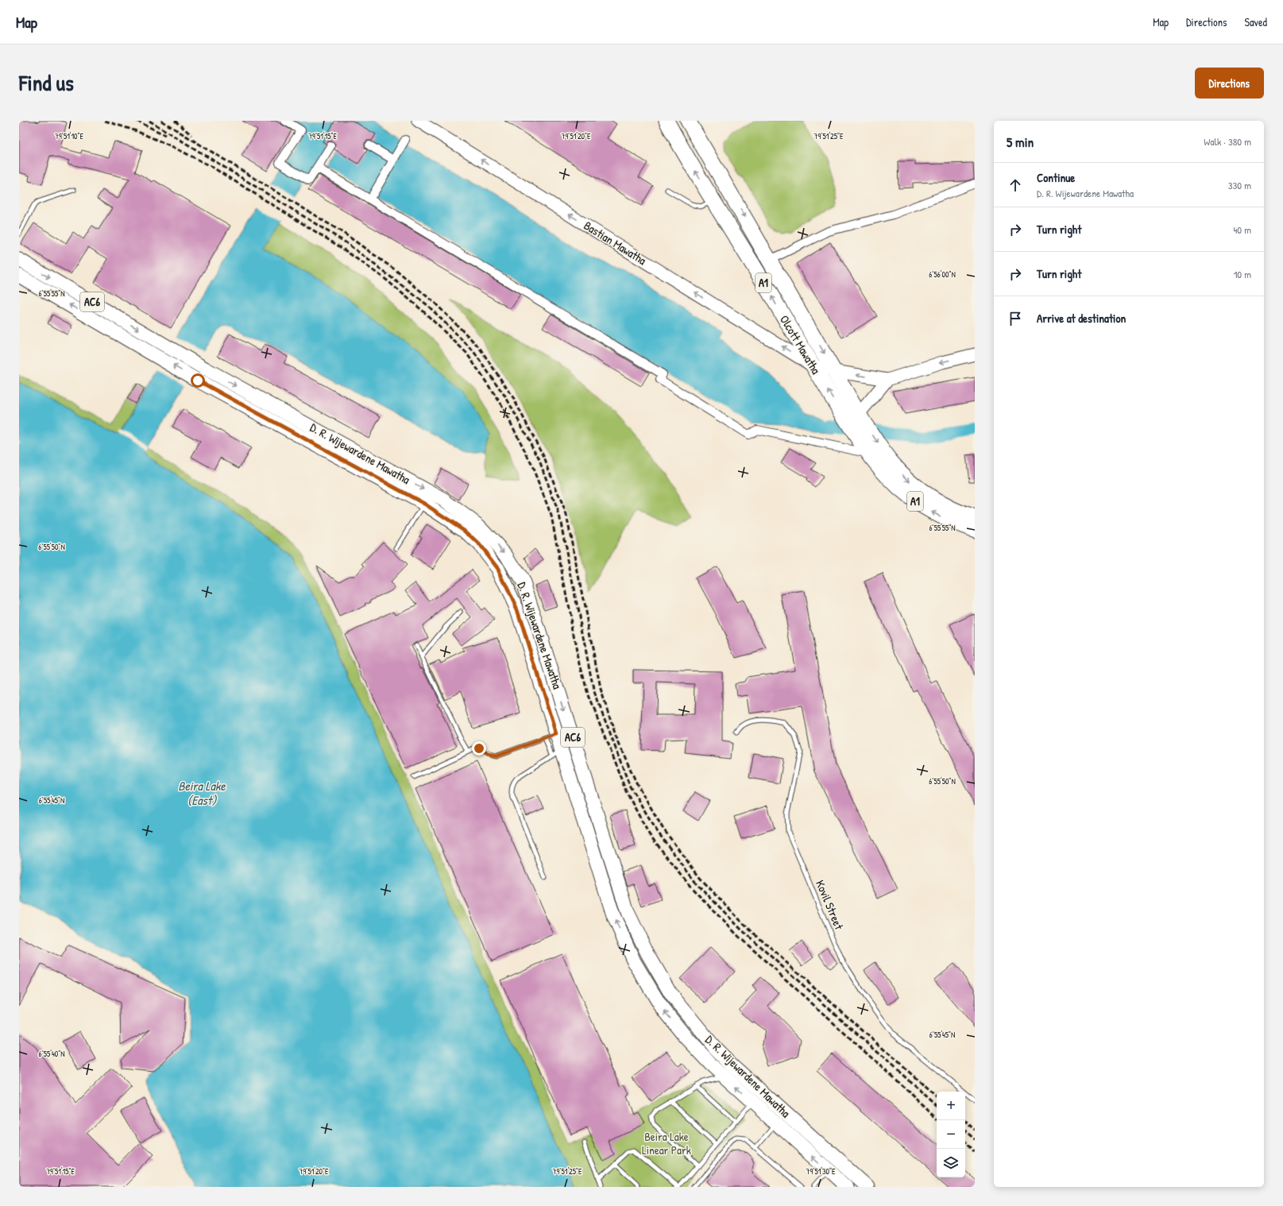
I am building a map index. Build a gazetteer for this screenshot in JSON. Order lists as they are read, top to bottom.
{
  "streets": {
    "highway": ["A1", "Olcott Mawatha"],
    "main road": ["AC6", "D. R. Wijewardene Mawatha"],
    "street": ["Bastian Mawatha"],
    "lane": ["Kovil Street"]
  },
  "crossings": [
    ["Bastian Mawatha", "Olcott Mawatha"]
  ],
  "water": ["Beira Lake (East)"],
  "parks": ["Beira Lake Linear Park"],
  "page": {
    "header": "Map",
    "nav": ["Map", "Directions", "Saved"],
    "title": "Find us",
    "buttons": "Directions",
    "heading": ["5 min", "Walk · 380 m"],
    "list": [
      ["Continue", "D. R. Wijewardene Mawatha", "330 m"],
      ["Turn right", "40 m"],
      ["Turn right", "10 m"],
      "Arrive at destination"
    ],
    "map_buttons": ["+", "−"]
  },
  "coordinates": [
    "79°51'15\"E",
    "79°51'25\"E",
    "79°51'10\"E",
    "79°51'20\"E",
    "6°56'00\"N",
    "6°55'55\"N",
    "6°55'50\"N",
    "6°55'45\"N",
    "6°55'40\"N",
    "79°51'30\"E"
  ]
}
